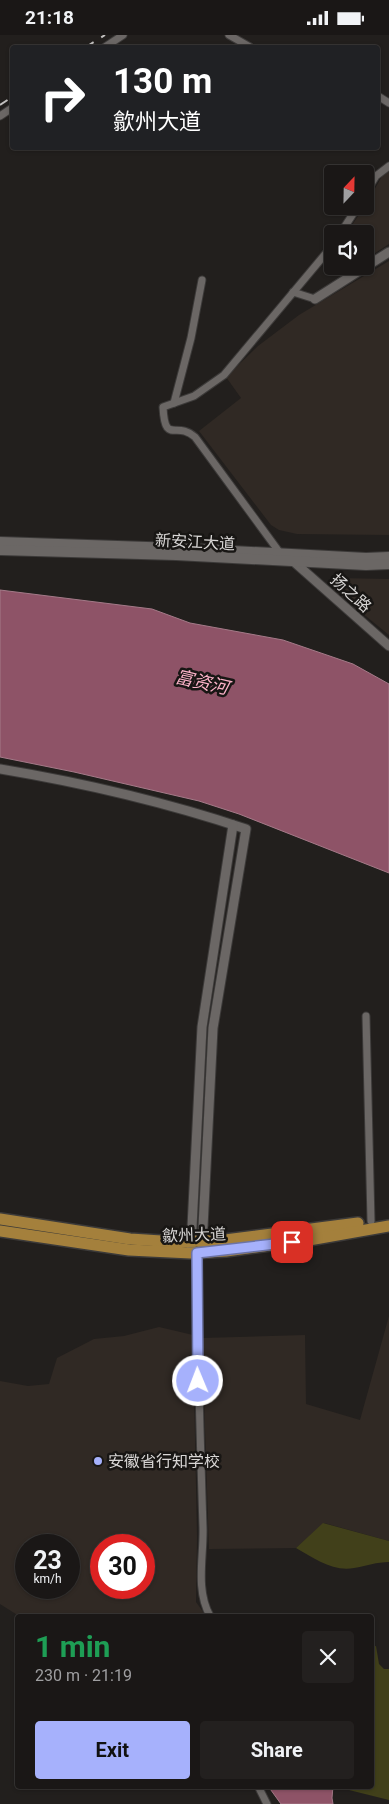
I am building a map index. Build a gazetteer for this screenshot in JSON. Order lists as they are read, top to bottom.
{
  "streets": {
    "highway": ["歙州大道"],
    "main road": ["新安江大道"],
    "street": ["扬之路"]
  },
  "crossings": [
    ["新安江大道", "扬之路"]
  ],
  "water": ["富资河"],
  "places": ["安徽省行知学校"],
  "north": "top",
  "page": {
    "status": "21:18",
    "turn": ["130 m", "歙州大道"],
    "speed": "23 km/h",
    "limit": "30",
    "heading": ["1 min", "230 m · 21:19"],
    "buttons": ["Exit", "Share"]
  }
}
